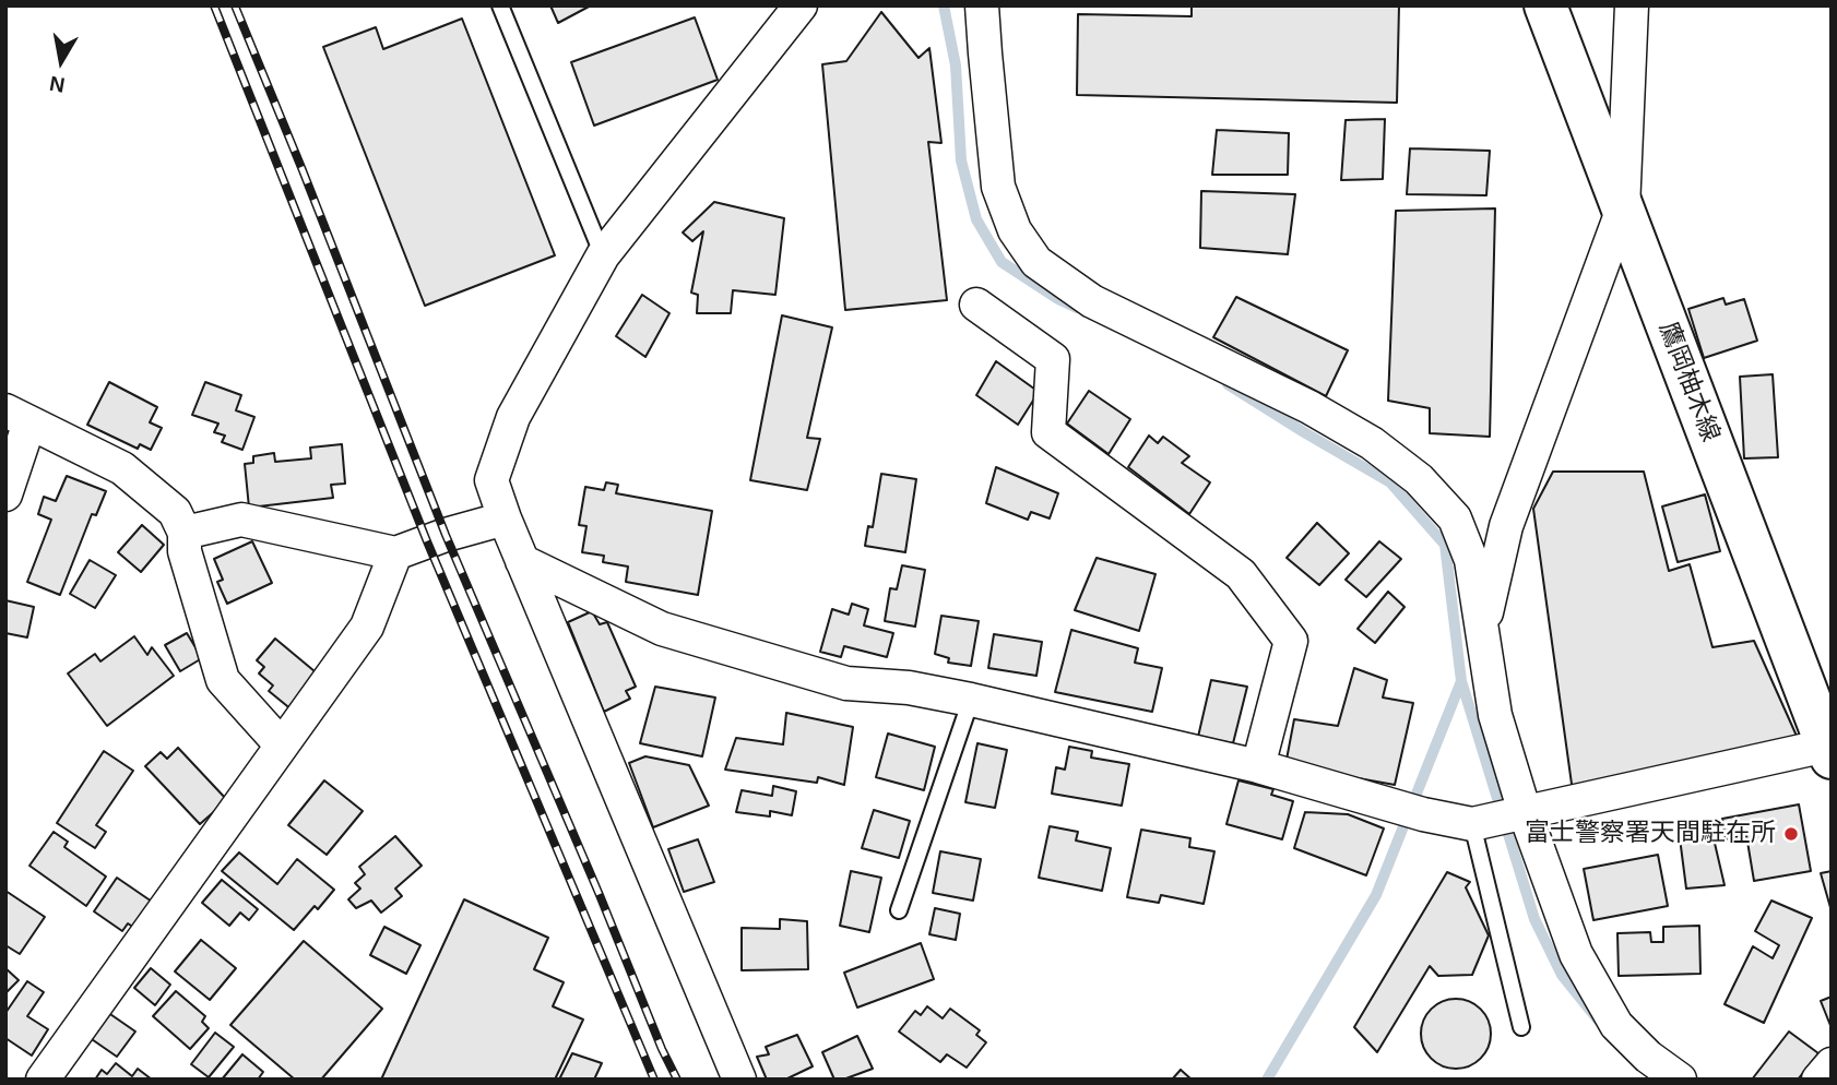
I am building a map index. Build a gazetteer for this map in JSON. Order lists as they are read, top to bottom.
{
  "streets": {
    "main road": ["鷹岡柚木線"]
  },
  "places": ["富士警察署天間駐在所"],
  "north": "bottom"
}
